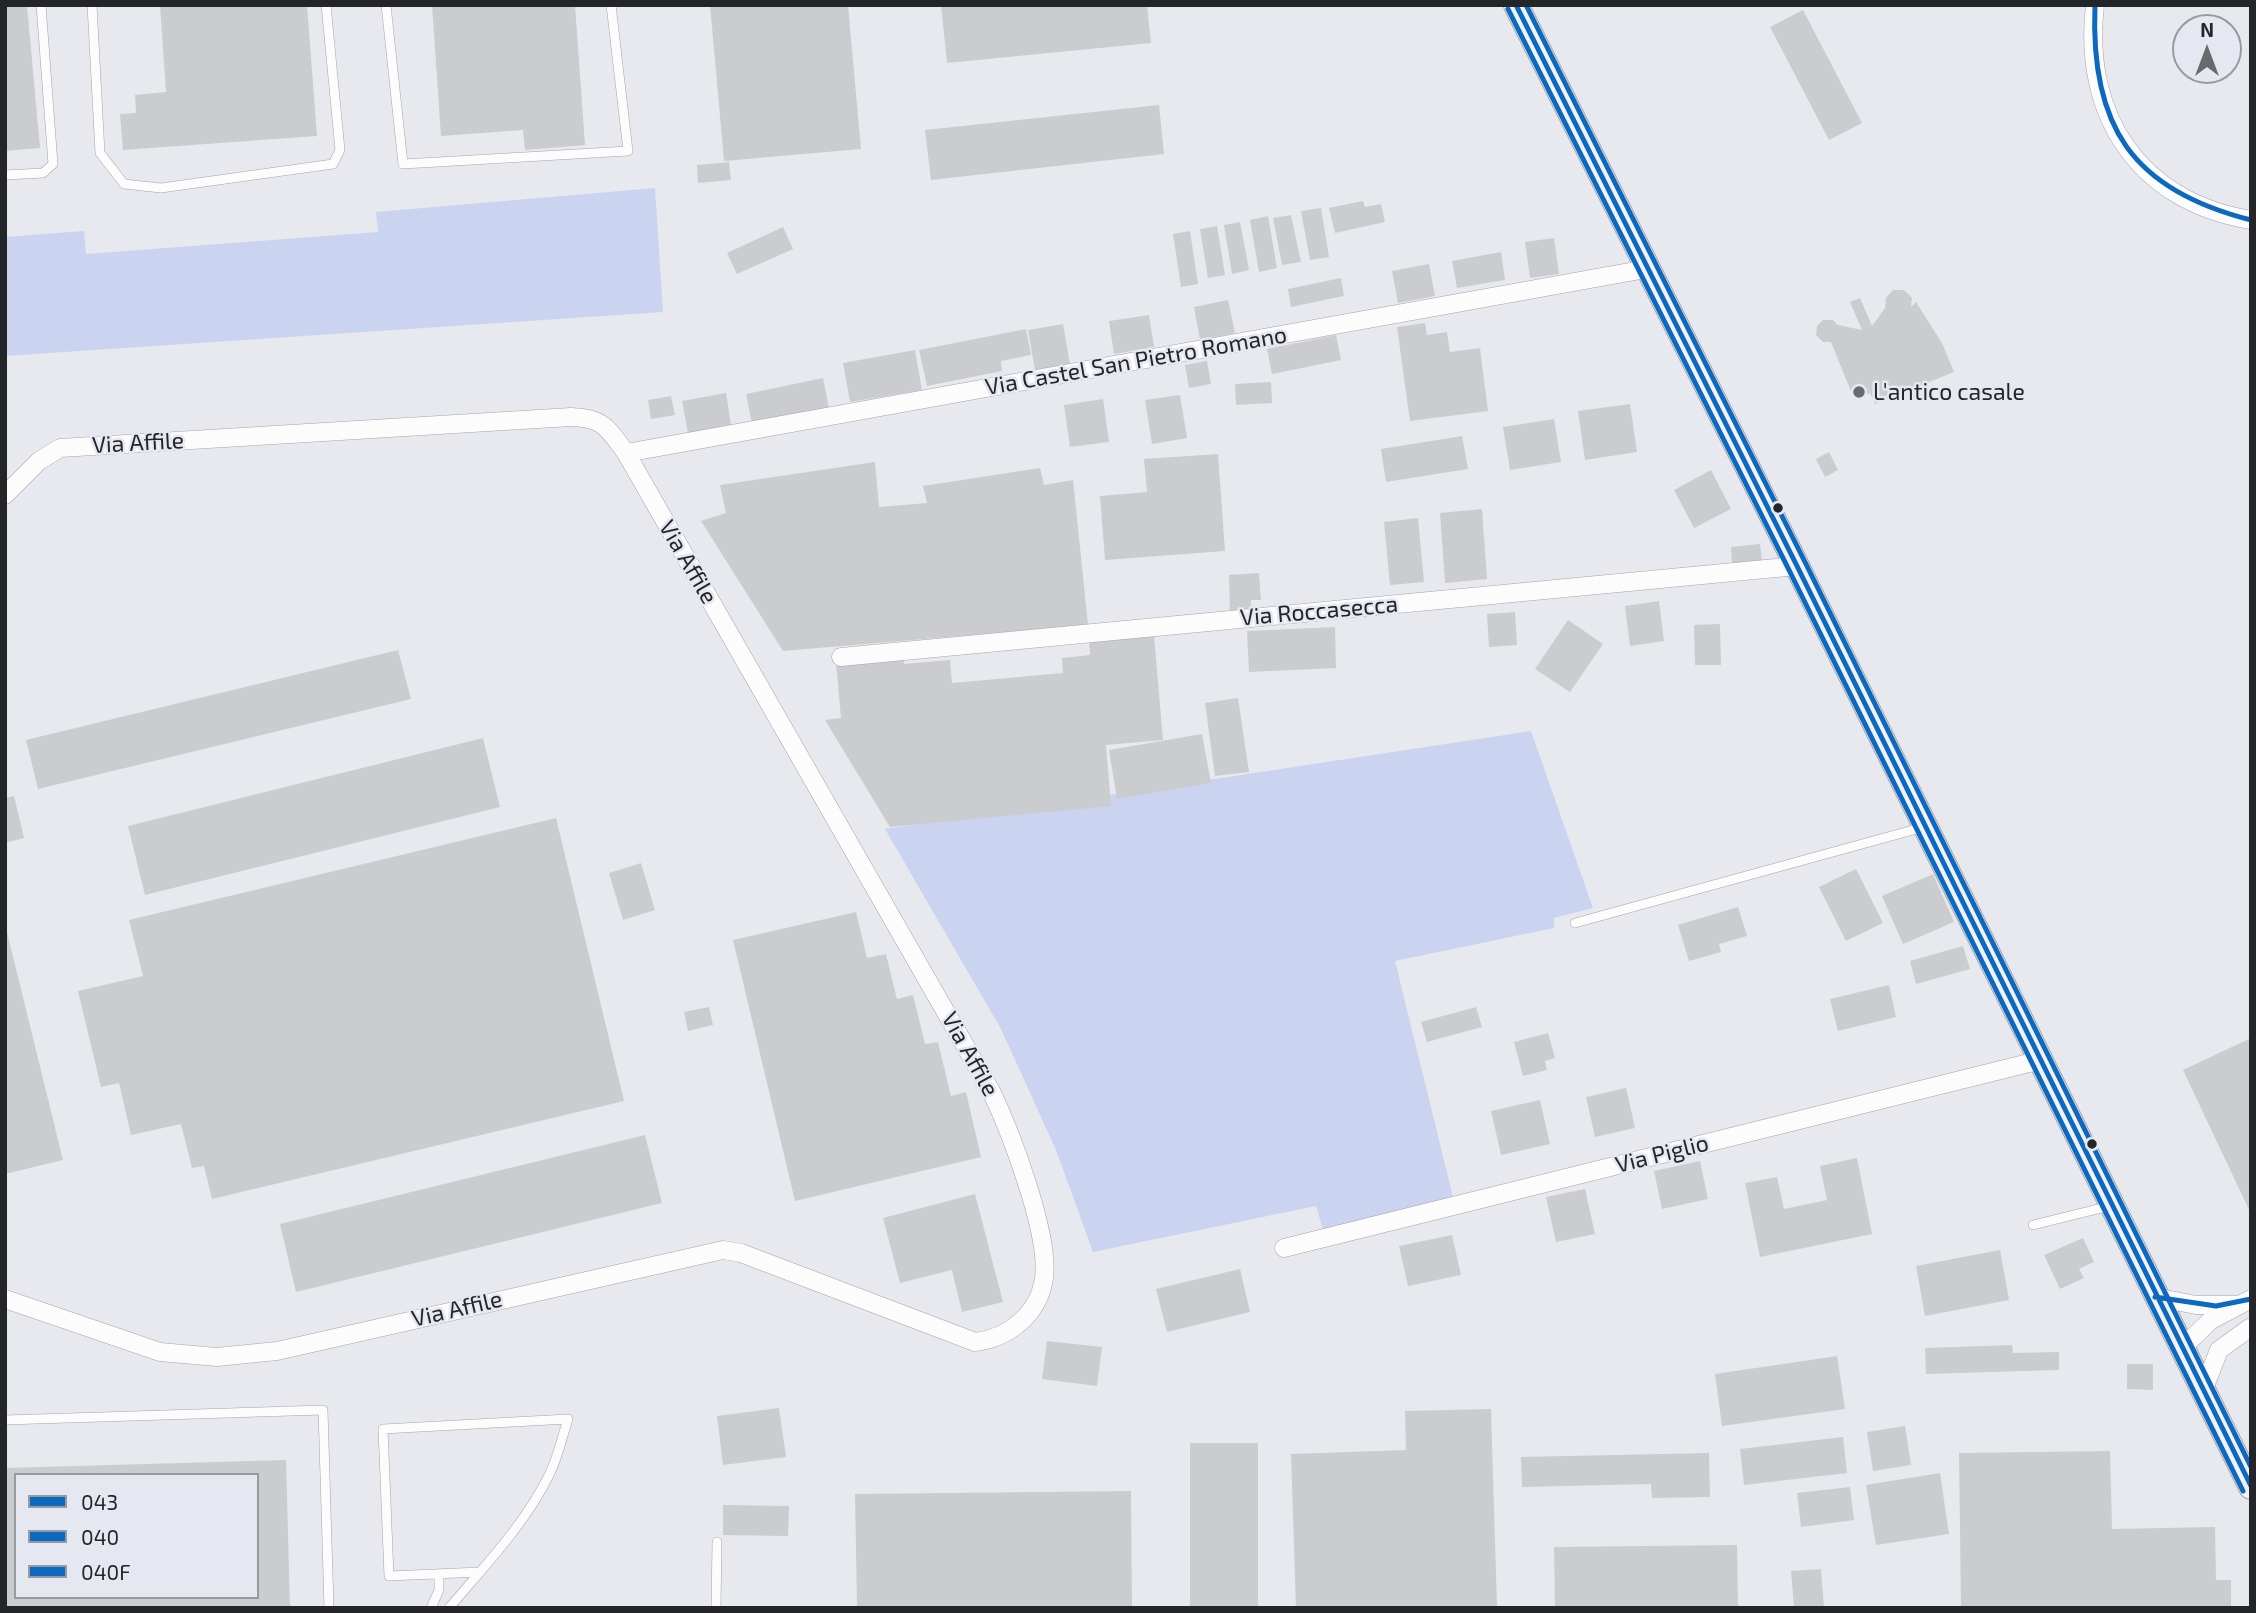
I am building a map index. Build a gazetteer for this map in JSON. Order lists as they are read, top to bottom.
{
  "streets": {
    "street": [
      "Via Castel San Pietro Romano",
      "Via Affile",
      "Via Roccasecca",
      "Via Piglio"
    ]
  },
  "crossings": [
    ["Via Castel San Pietro Romano", "Via Affile"]
  ],
  "places": ["L'antico casale"],
  "lines": ["transit line 043", "transit line 040F", "transit line 040"],
  "legend": ["043", "040", "040F"],
  "north": "top"
}
